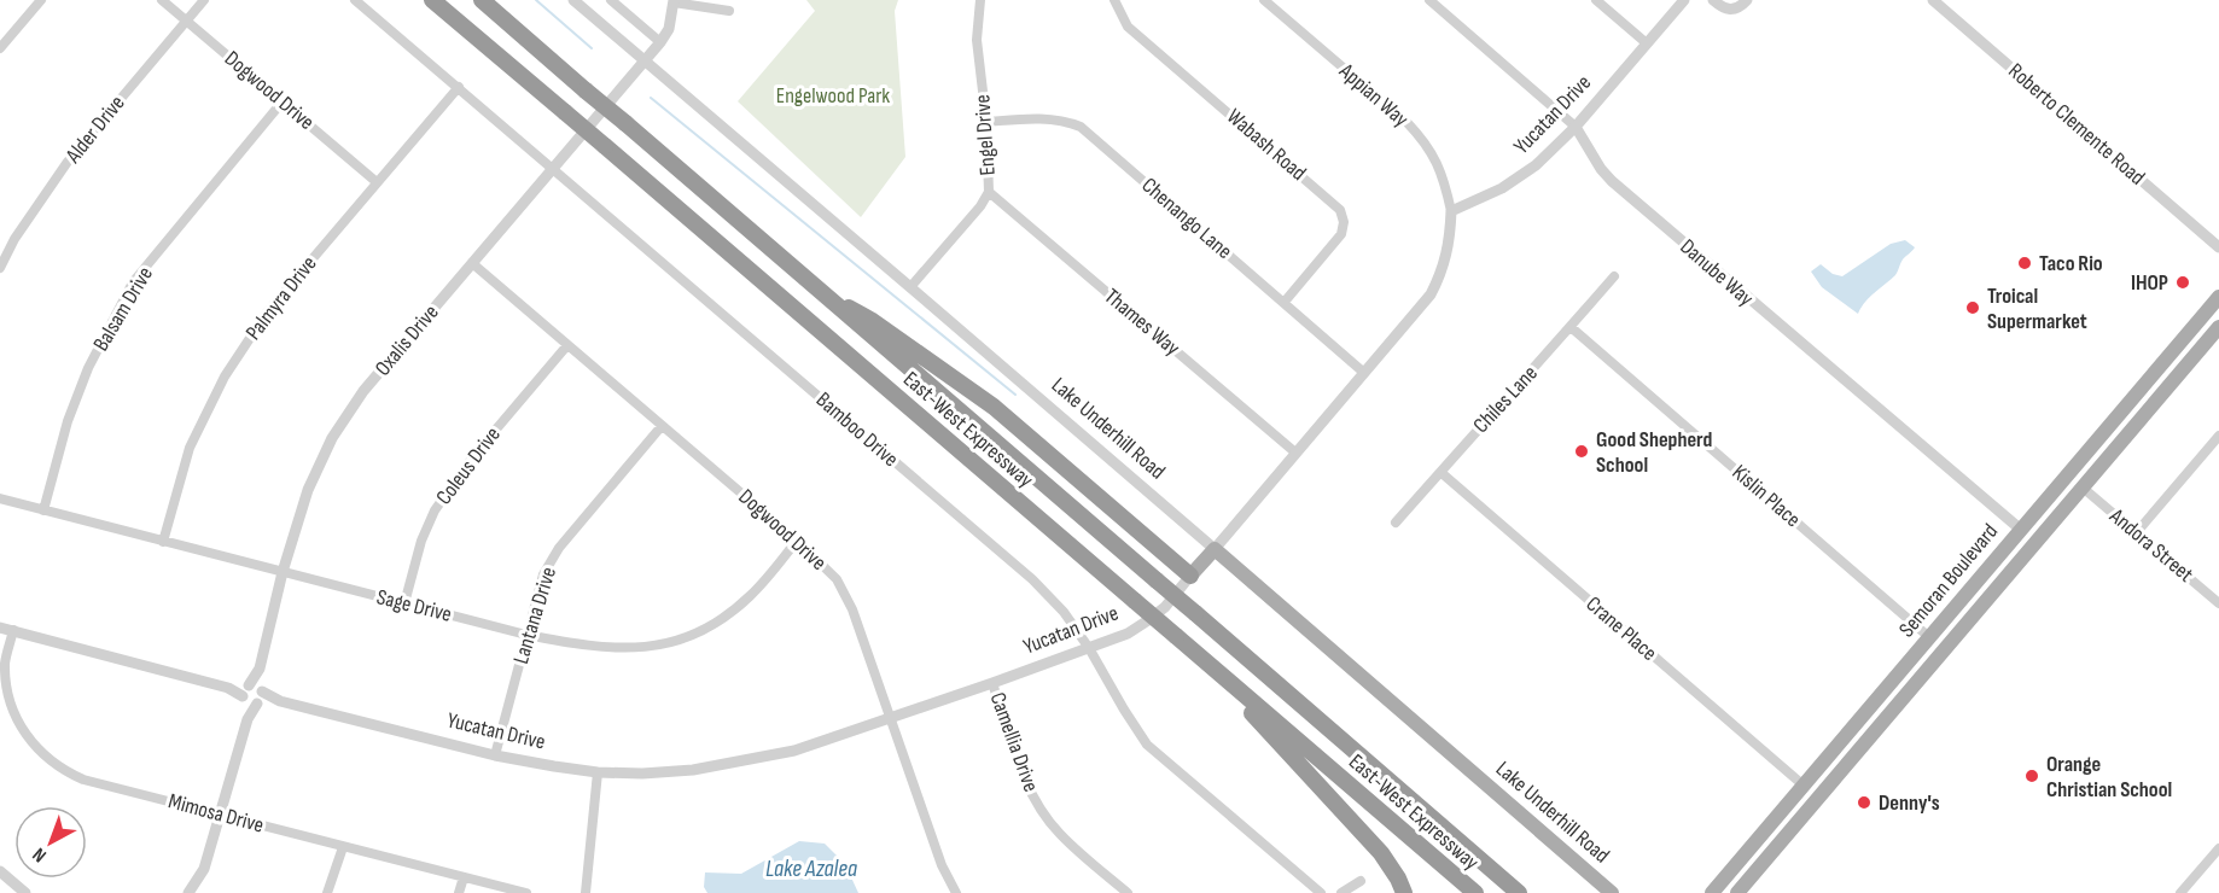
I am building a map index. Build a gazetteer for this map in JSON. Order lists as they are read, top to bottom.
{
  "streets": {
    "highway": ["East-West Expressway"],
    "main road": ["Yucatan Drive", "Lake Underhill Road", "Semoran Boulevard"],
    "street": [
      "Dogwood Drive",
      "Appian Way",
      "Roberto Clemente Road",
      "Alder Drive",
      "Engel Drive",
      "Wabash Road",
      "Chenango Lane",
      "Danube Way",
      "Palmyra Drive",
      "Balsam Drive",
      "Thames Way",
      "Oxalis Drive",
      "Chiles Lane",
      "Bamboo Drive",
      "Coleus Drive",
      "Kislin Place",
      "Andora Street",
      "Sage Drive",
      "Lantana Drive",
      "Crane Place",
      "Camellia Drive",
      "Mimosa Drive"
    ]
  },
  "crossings": [
    ["Dogwood Drive", "Yucatan Drive"],
    ["Dogwood Drive", "Alder Drive"],
    ["Dogwood Drive", "Palmyra Drive"],
    ["Dogwood Drive", "Balsam Drive"],
    ["Dogwood Drive", "Oxalis Drive"],
    ["Dogwood Drive", "Coleus Drive"],
    ["Dogwood Drive", "Sage Drive"],
    ["Dogwood Drive", "Lantana Drive"],
    ["Appian Way", "Yucatan Drive"],
    ["Yucatan Drive", "Chenango Lane"],
    ["Yucatan Drive", "Danube Way"],
    ["Yucatan Drive", "Thames Way"],
    ["Yucatan Drive", "Oxalis Drive"],
    ["Yucatan Drive", "Lake Underhill Road"],
    ["Yucatan Drive", "Bamboo Drive"],
    ["Yucatan Drive", "Lantana Drive"],
    ["Yucatan Drive", "Camellia Drive"],
    ["Yucatan Drive", "Mimosa Drive"],
    ["Engel Drive", "Chenango Lane"],
    ["Engel Drive", "Thames Way"],
    ["Engel Drive", "Lake Underhill Road"],
    ["Wabash Road", "Chenango Lane"],
    ["Danube Way", "Semoran Boulevard"],
    ["Palmyra Drive", "Bamboo Drive"],
    ["Palmyra Drive", "Sage Drive"],
    ["Balsam Drive", "Sage Drive"],
    ["Oxalis Drive", "Lake Underhill Road"],
    ["Oxalis Drive", "Bamboo Drive"],
    ["Oxalis Drive", "Sage Drive"],
    ["Chiles Lane", "Kislin Place"],
    ["Chiles Lane", "Crane Place"],
    ["Coleus Drive", "Sage Drive"],
    ["Kislin Place", "Semoran Boulevard"],
    ["Andora Street", "Semoran Boulevard"],
    ["Semoran Boulevard", "Crane Place"],
    ["Sage Drive", "Lantana Drive"]
  ],
  "water": ["Lake Azalea"],
  "parks": ["Engelwood Park"],
  "places": [
    "Taco Rio",
    "IHOP",
    "Troical Supermarket",
    "Good Shepherd School",
    "Orange Christian School",
    "Denny's"
  ],
  "north": "bottom left"
}
